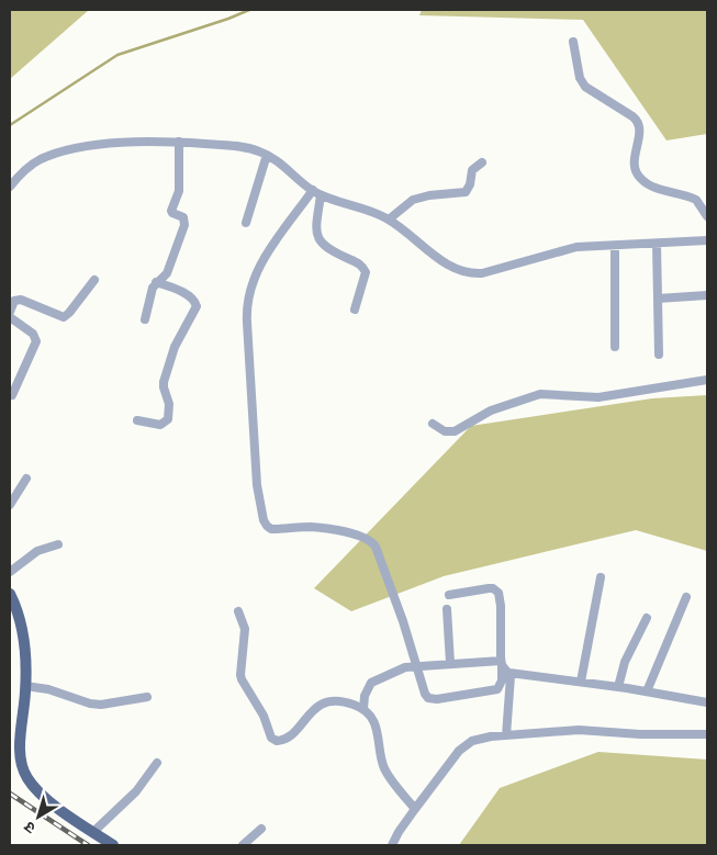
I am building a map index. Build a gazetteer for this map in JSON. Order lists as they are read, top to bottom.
{
  "north": "bottom left"
}
